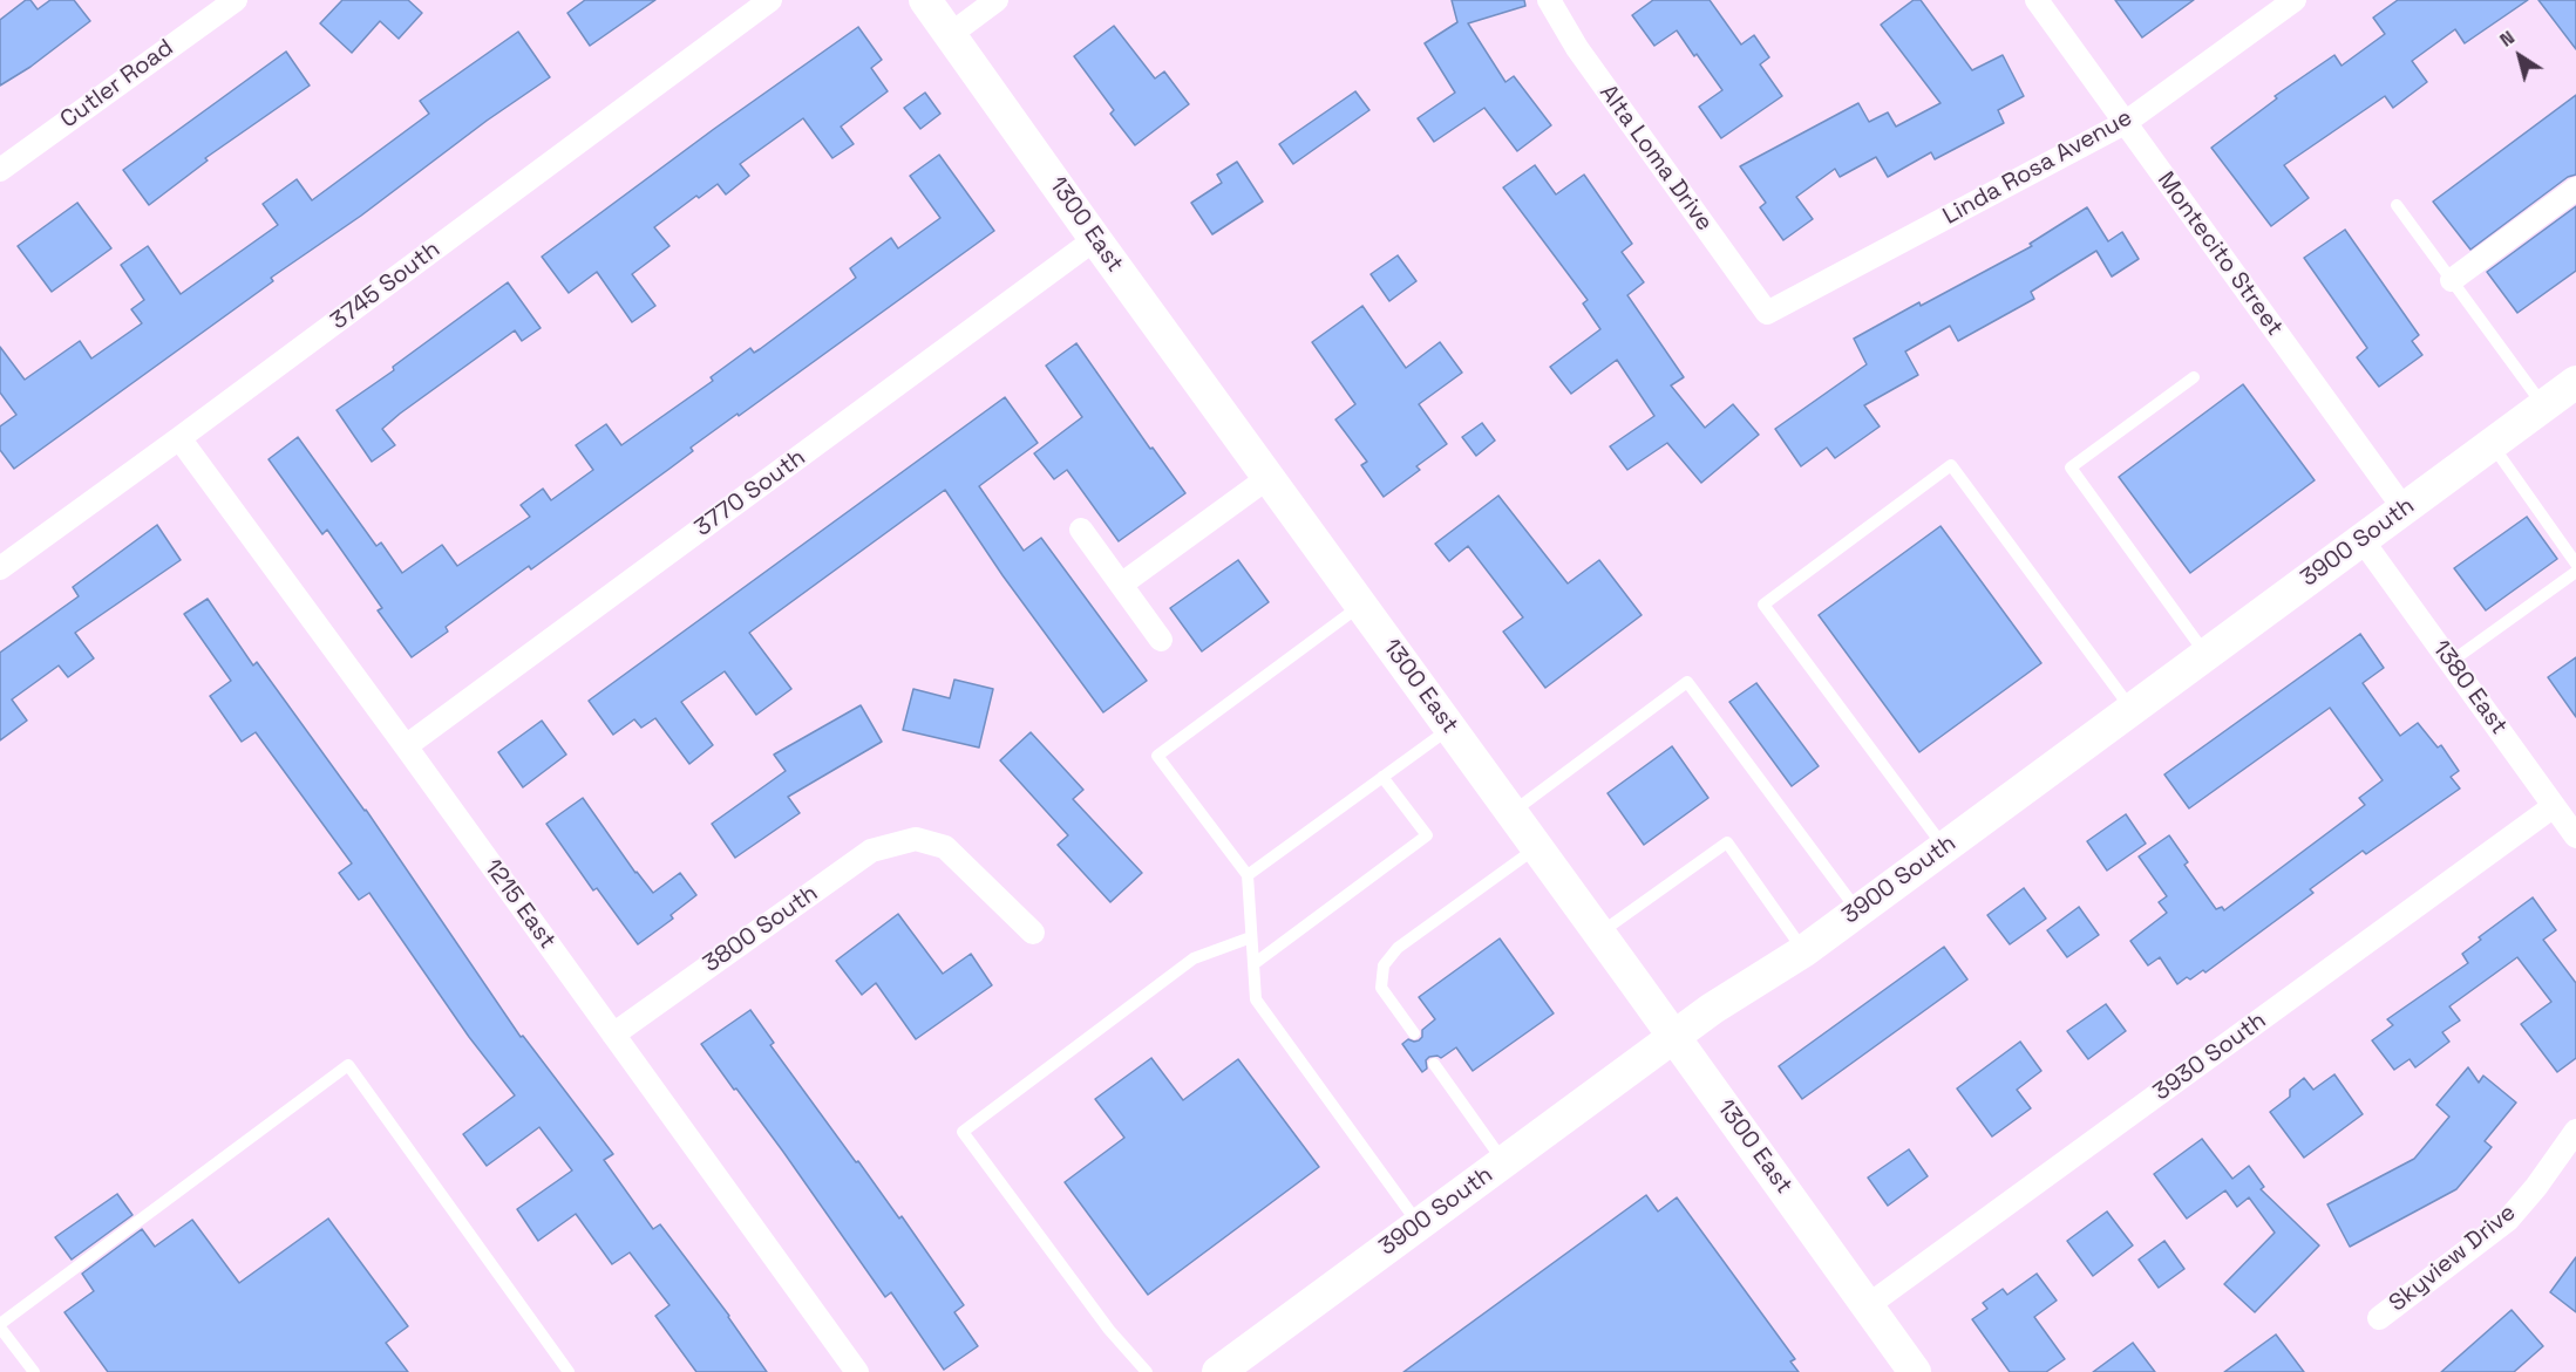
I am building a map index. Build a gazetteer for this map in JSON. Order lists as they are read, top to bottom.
{
  "streets": {
    "main road": ["1300 East", "3900 South"],
    "street": [
      "Cutler Road",
      "Alta Loma Drive",
      "Linda Rosa Avenue",
      "Montecito Street",
      "3745 South",
      "3770 South",
      "1380 East",
      "1215 East",
      "3800 South",
      "3930 South",
      "Skyview Drive"
    ]
  },
  "crossings": [
    ["Alta Loma Drive", "Linda Rosa Avenue"],
    ["Linda Rosa Avenue", "Montecito Street"],
    ["1300 East", "3770 South"],
    ["1300 East", "3900 South"],
    ["1300 East", "3930 South"],
    ["Montecito Street", "3900 South"],
    ["3745 South", "1215 East"],
    ["3770 South", "1215 East"],
    ["3900 South", "1380 East"],
    ["1380 East", "3930 South"],
    ["1215 East", "3800 South"]
  ],
  "north": "top left"
}
